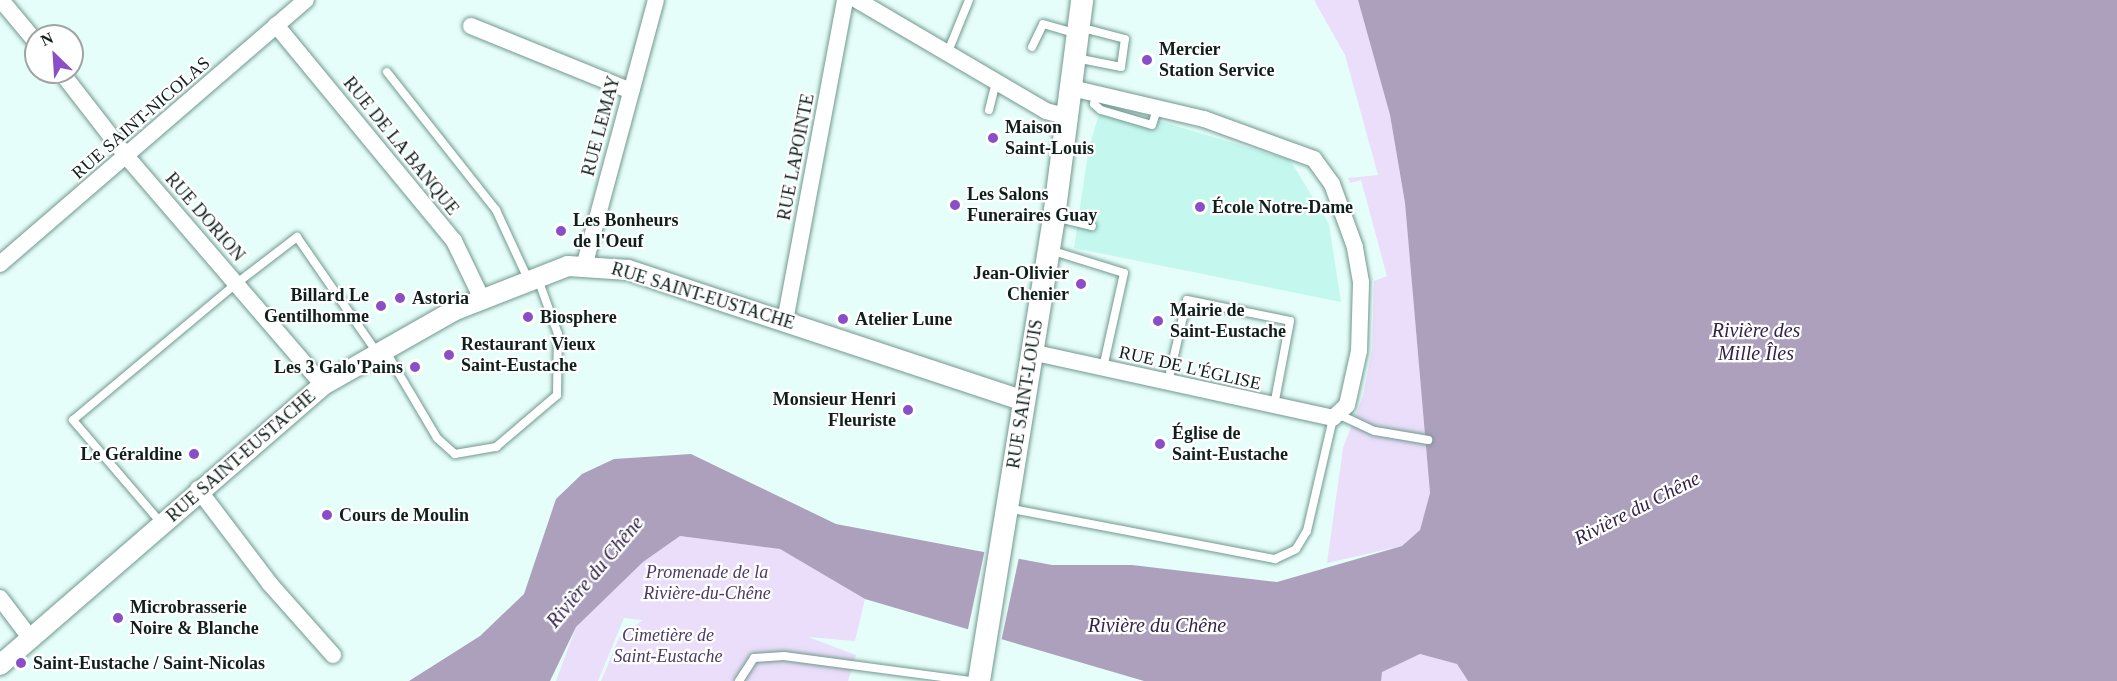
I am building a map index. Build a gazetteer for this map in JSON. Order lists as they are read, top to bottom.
{
  "streets": {
    "main road": ["RUE SAINT-LOUIS"],
    "street": [
      "RUE SAINT-NICOLAS",
      "RUE LEMAY",
      "RUE DE LA BANQUE",
      "RUE LAPOINTE",
      "RUE DORION",
      "RUE SAINT-EUSTACHE",
      "RUE DE L'ÉGLISE"
    ]
  },
  "crossings": [
    ["RUE SAINT-NICOLAS", "RUE DE LA BANQUE"],
    ["RUE SAINT-NICOLAS", "RUE DORION"],
    ["RUE LEMAY", "RUE SAINT-EUSTACHE"],
    ["RUE DE LA BANQUE", "RUE SAINT-EUSTACHE"],
    ["RUE LAPOINTE", "RUE SAINT-EUSTACHE"],
    ["RUE DORION", "RUE SAINT-EUSTACHE"],
    ["RUE SAINT-EUSTACHE", "RUE SAINT-LOUIS"],
    ["RUE DE L'ÉGLISE", "RUE SAINT-LOUIS"]
  ],
  "water": ["Rivière des Mille Îles", "Rivière du Chêne"],
  "parks": ["Promenade de la Rivière-du-Chêne", "Cimetière de Saint-Eustache"],
  "places": [
    "Mercier Station Service",
    "Maison Saint-Louis",
    "Les Salons Funeraires Guay",
    "École Notre-Dame",
    "Les Bonheurs de l'Oeuf",
    "Jean-Olivier Chenier",
    "Astoria",
    "Billard Le Gentilhomme",
    "Biosphere",
    "Atelier Lune",
    "Mairie de Saint-Eustache",
    "Restaurant Vieux Saint-Eustache",
    "Les 3 Galo'Pains",
    "Monsieur Henri Fleuriste",
    "Église de Saint-Eustache",
    "Le Géraldine",
    "Cours de Moulin",
    "Microbrasserie Noire & Blanche",
    "Saint-Eustache / Saint-Nicolas"
  ],
  "north": "top left"
}
